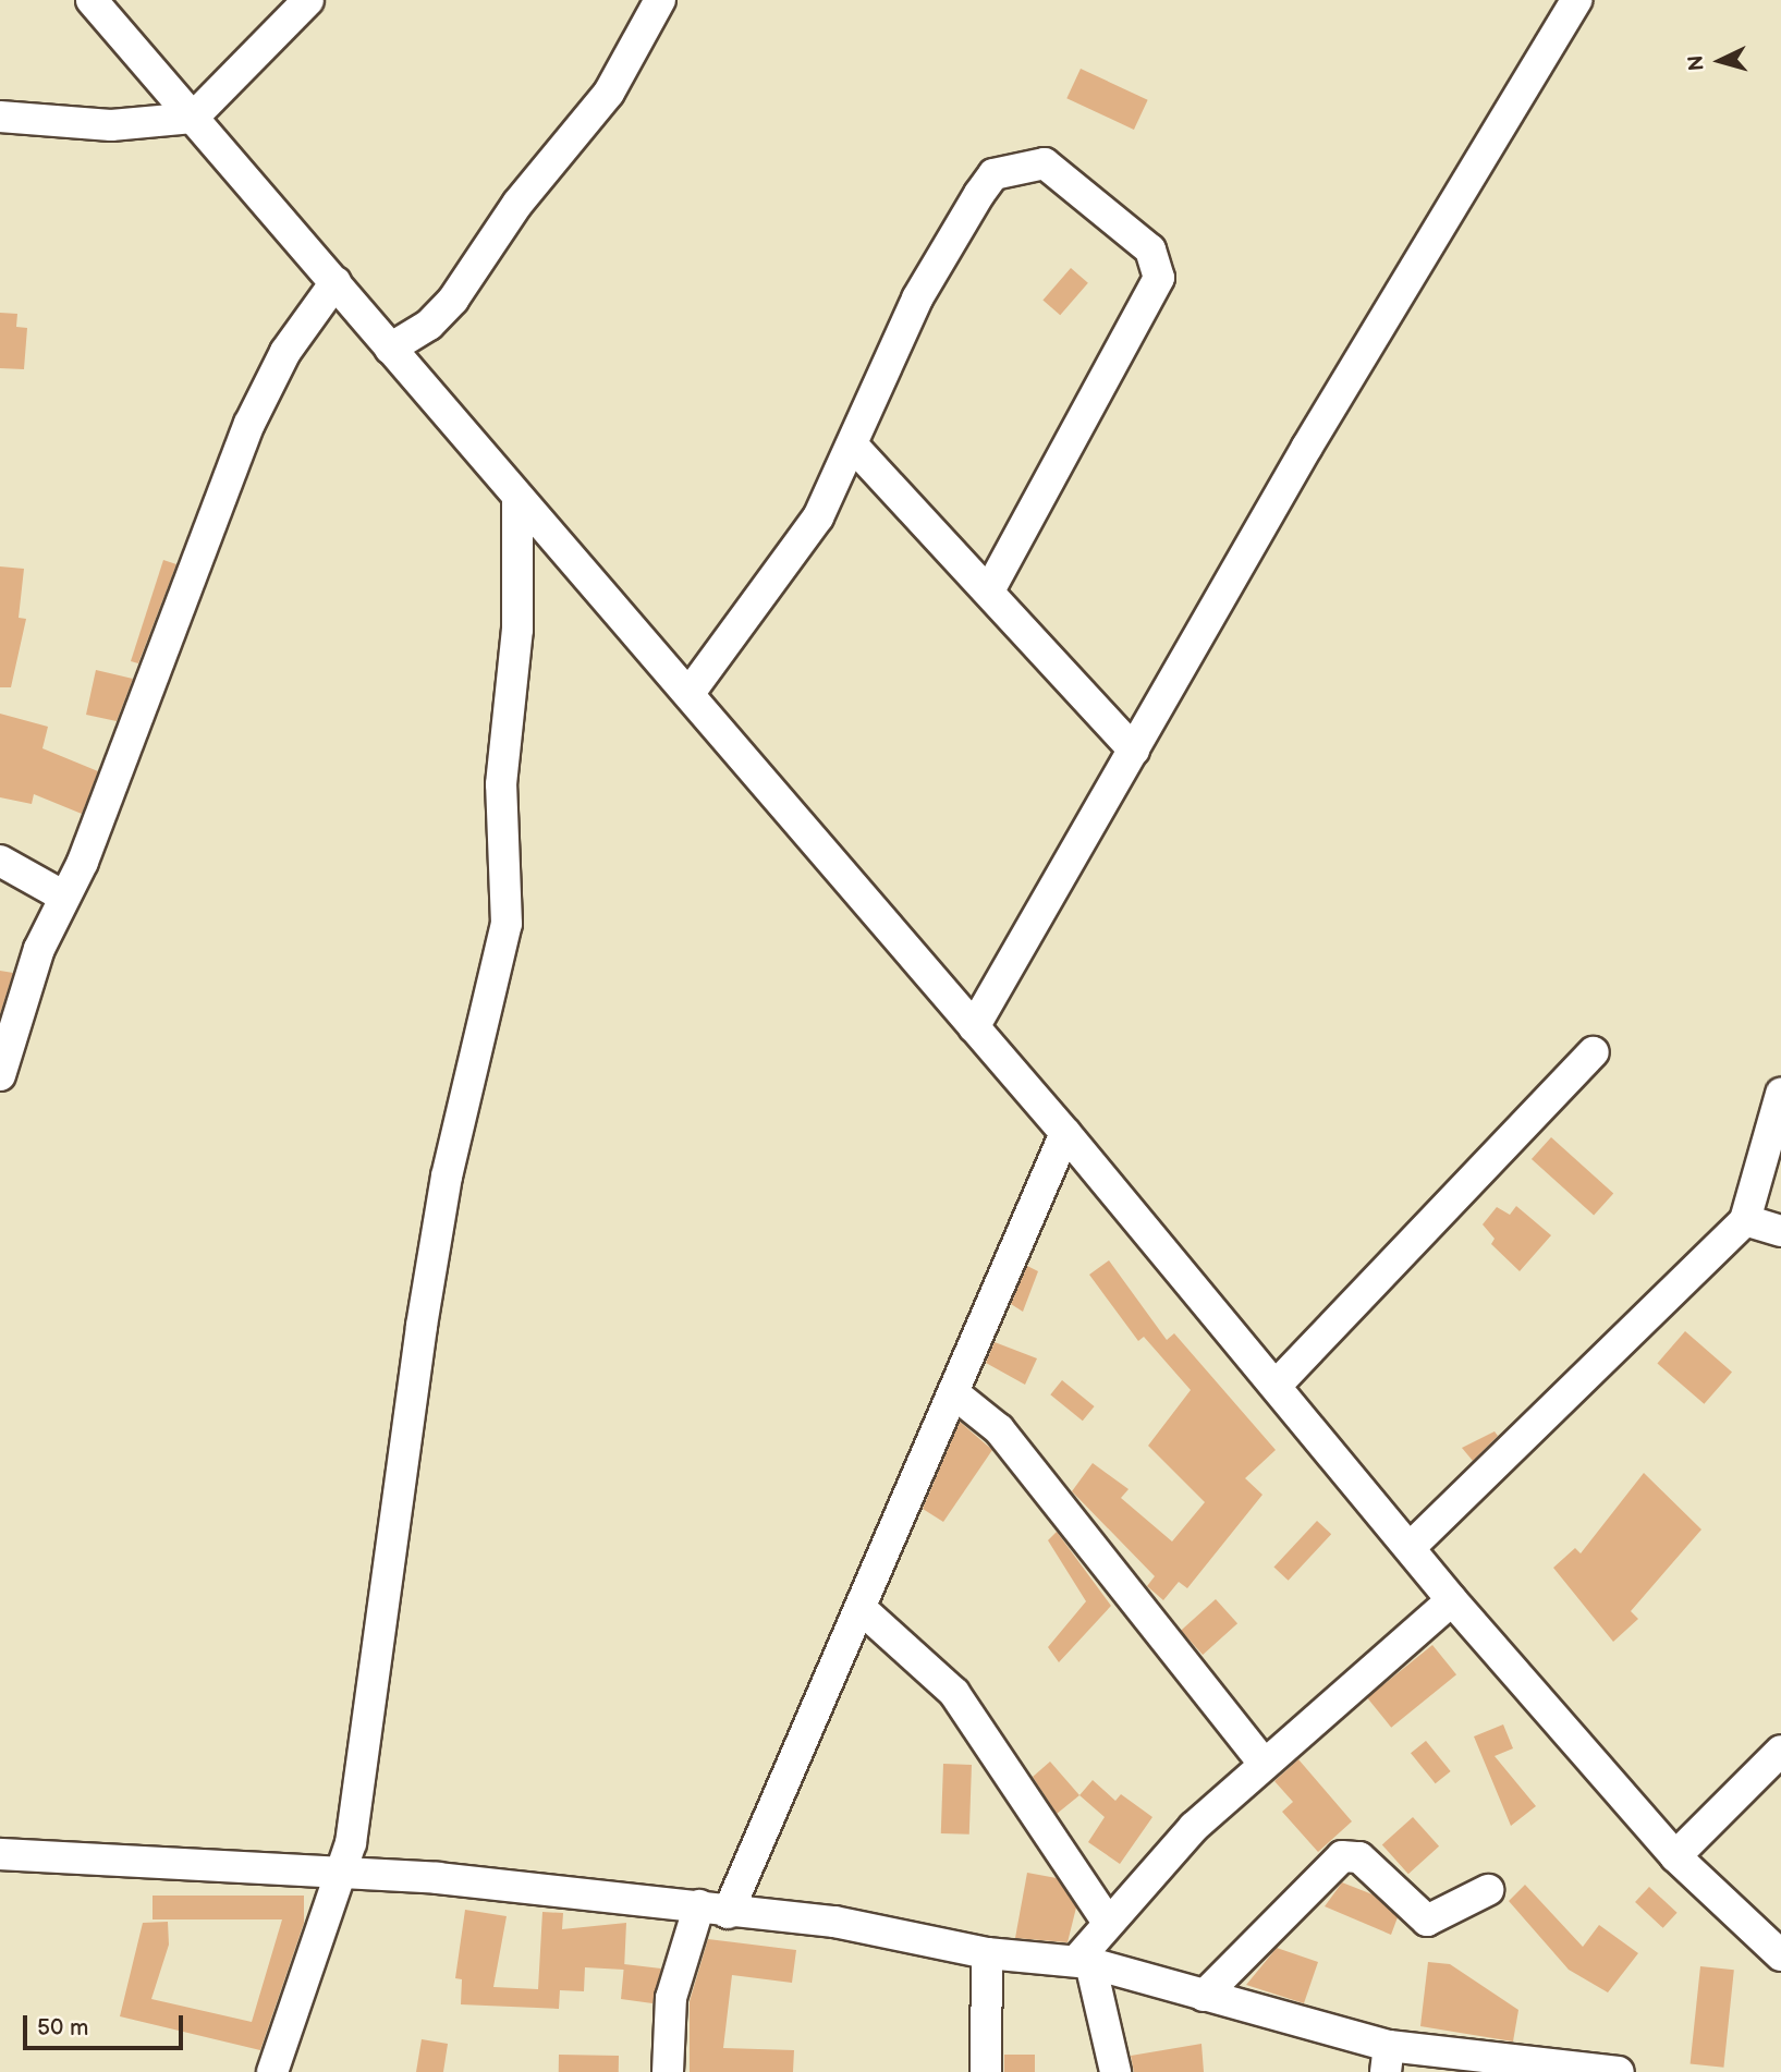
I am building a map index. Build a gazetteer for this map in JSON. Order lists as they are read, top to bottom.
{
  "scale_bar": "50 m",
  "north": "left"
}
